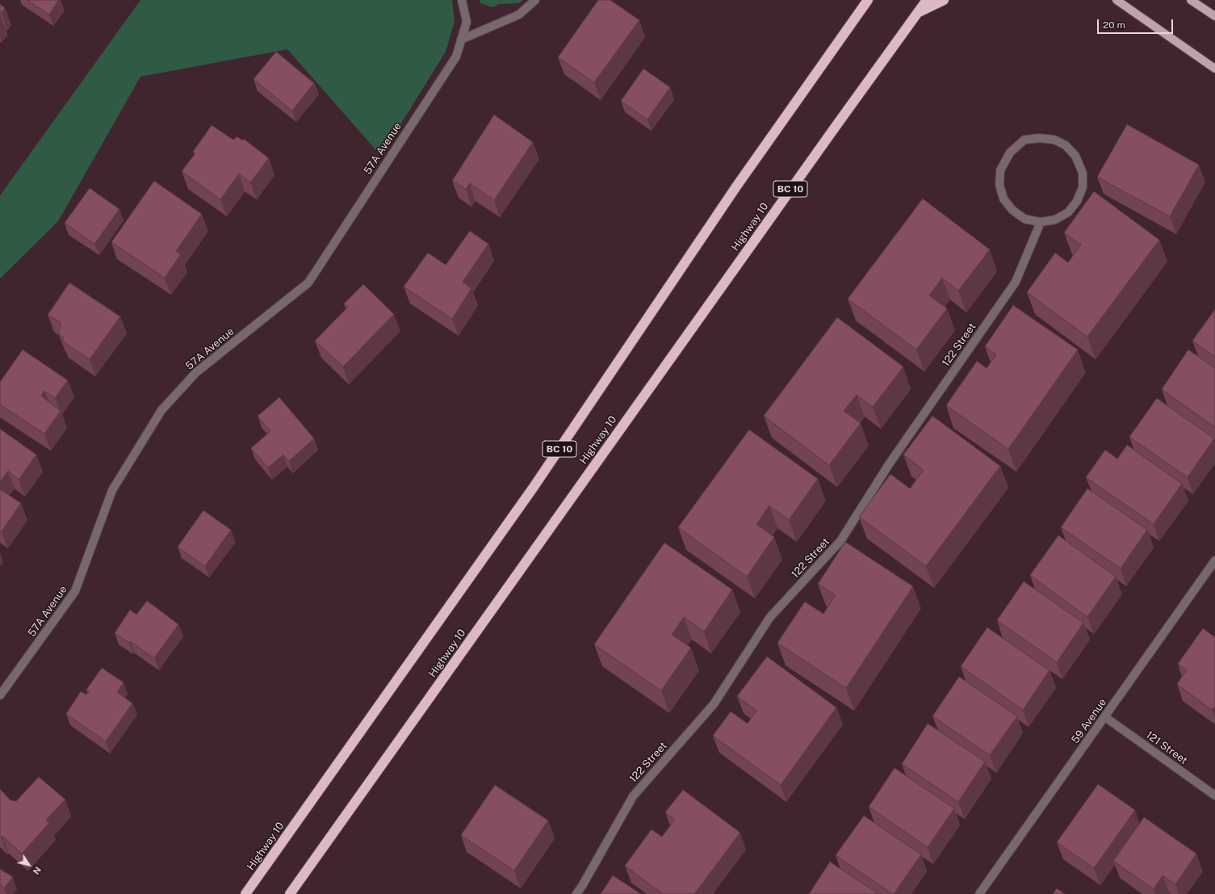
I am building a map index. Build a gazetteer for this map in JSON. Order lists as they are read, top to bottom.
{
  "streets": {
    "highway": ["BC 10", "Highway 10"],
    "street": [
      "57A Avenue",
      "122 Street",
      "59 Avenue",
      "121 Street"
    ]
  },
  "crossings": [
    ["59 Avenue", "121 Street"]
  ],
  "scale_bar": "20 m",
  "north": "bottom right"
}
